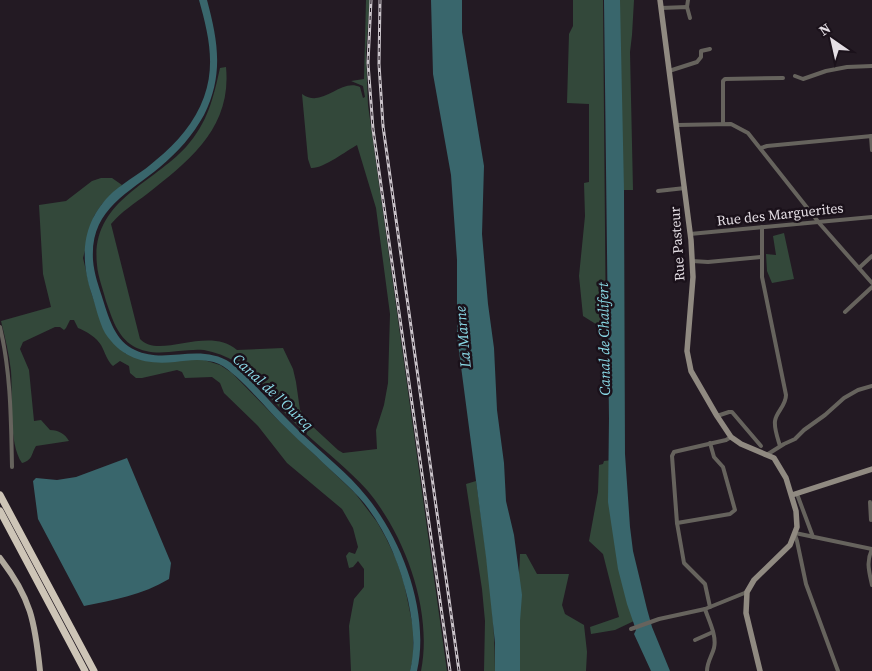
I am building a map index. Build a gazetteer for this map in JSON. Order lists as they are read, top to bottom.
{
  "streets": {
    "street": ["Rue des Marguerites", "Rue Pasteur"]
  },
  "crossings": [
    ["Rue des Marguerites", "Rue Pasteur"]
  ],
  "water": ["La Marne", "Canal de Chalifert", "Canal de l'Ourcq"],
  "north": "top left"
}
